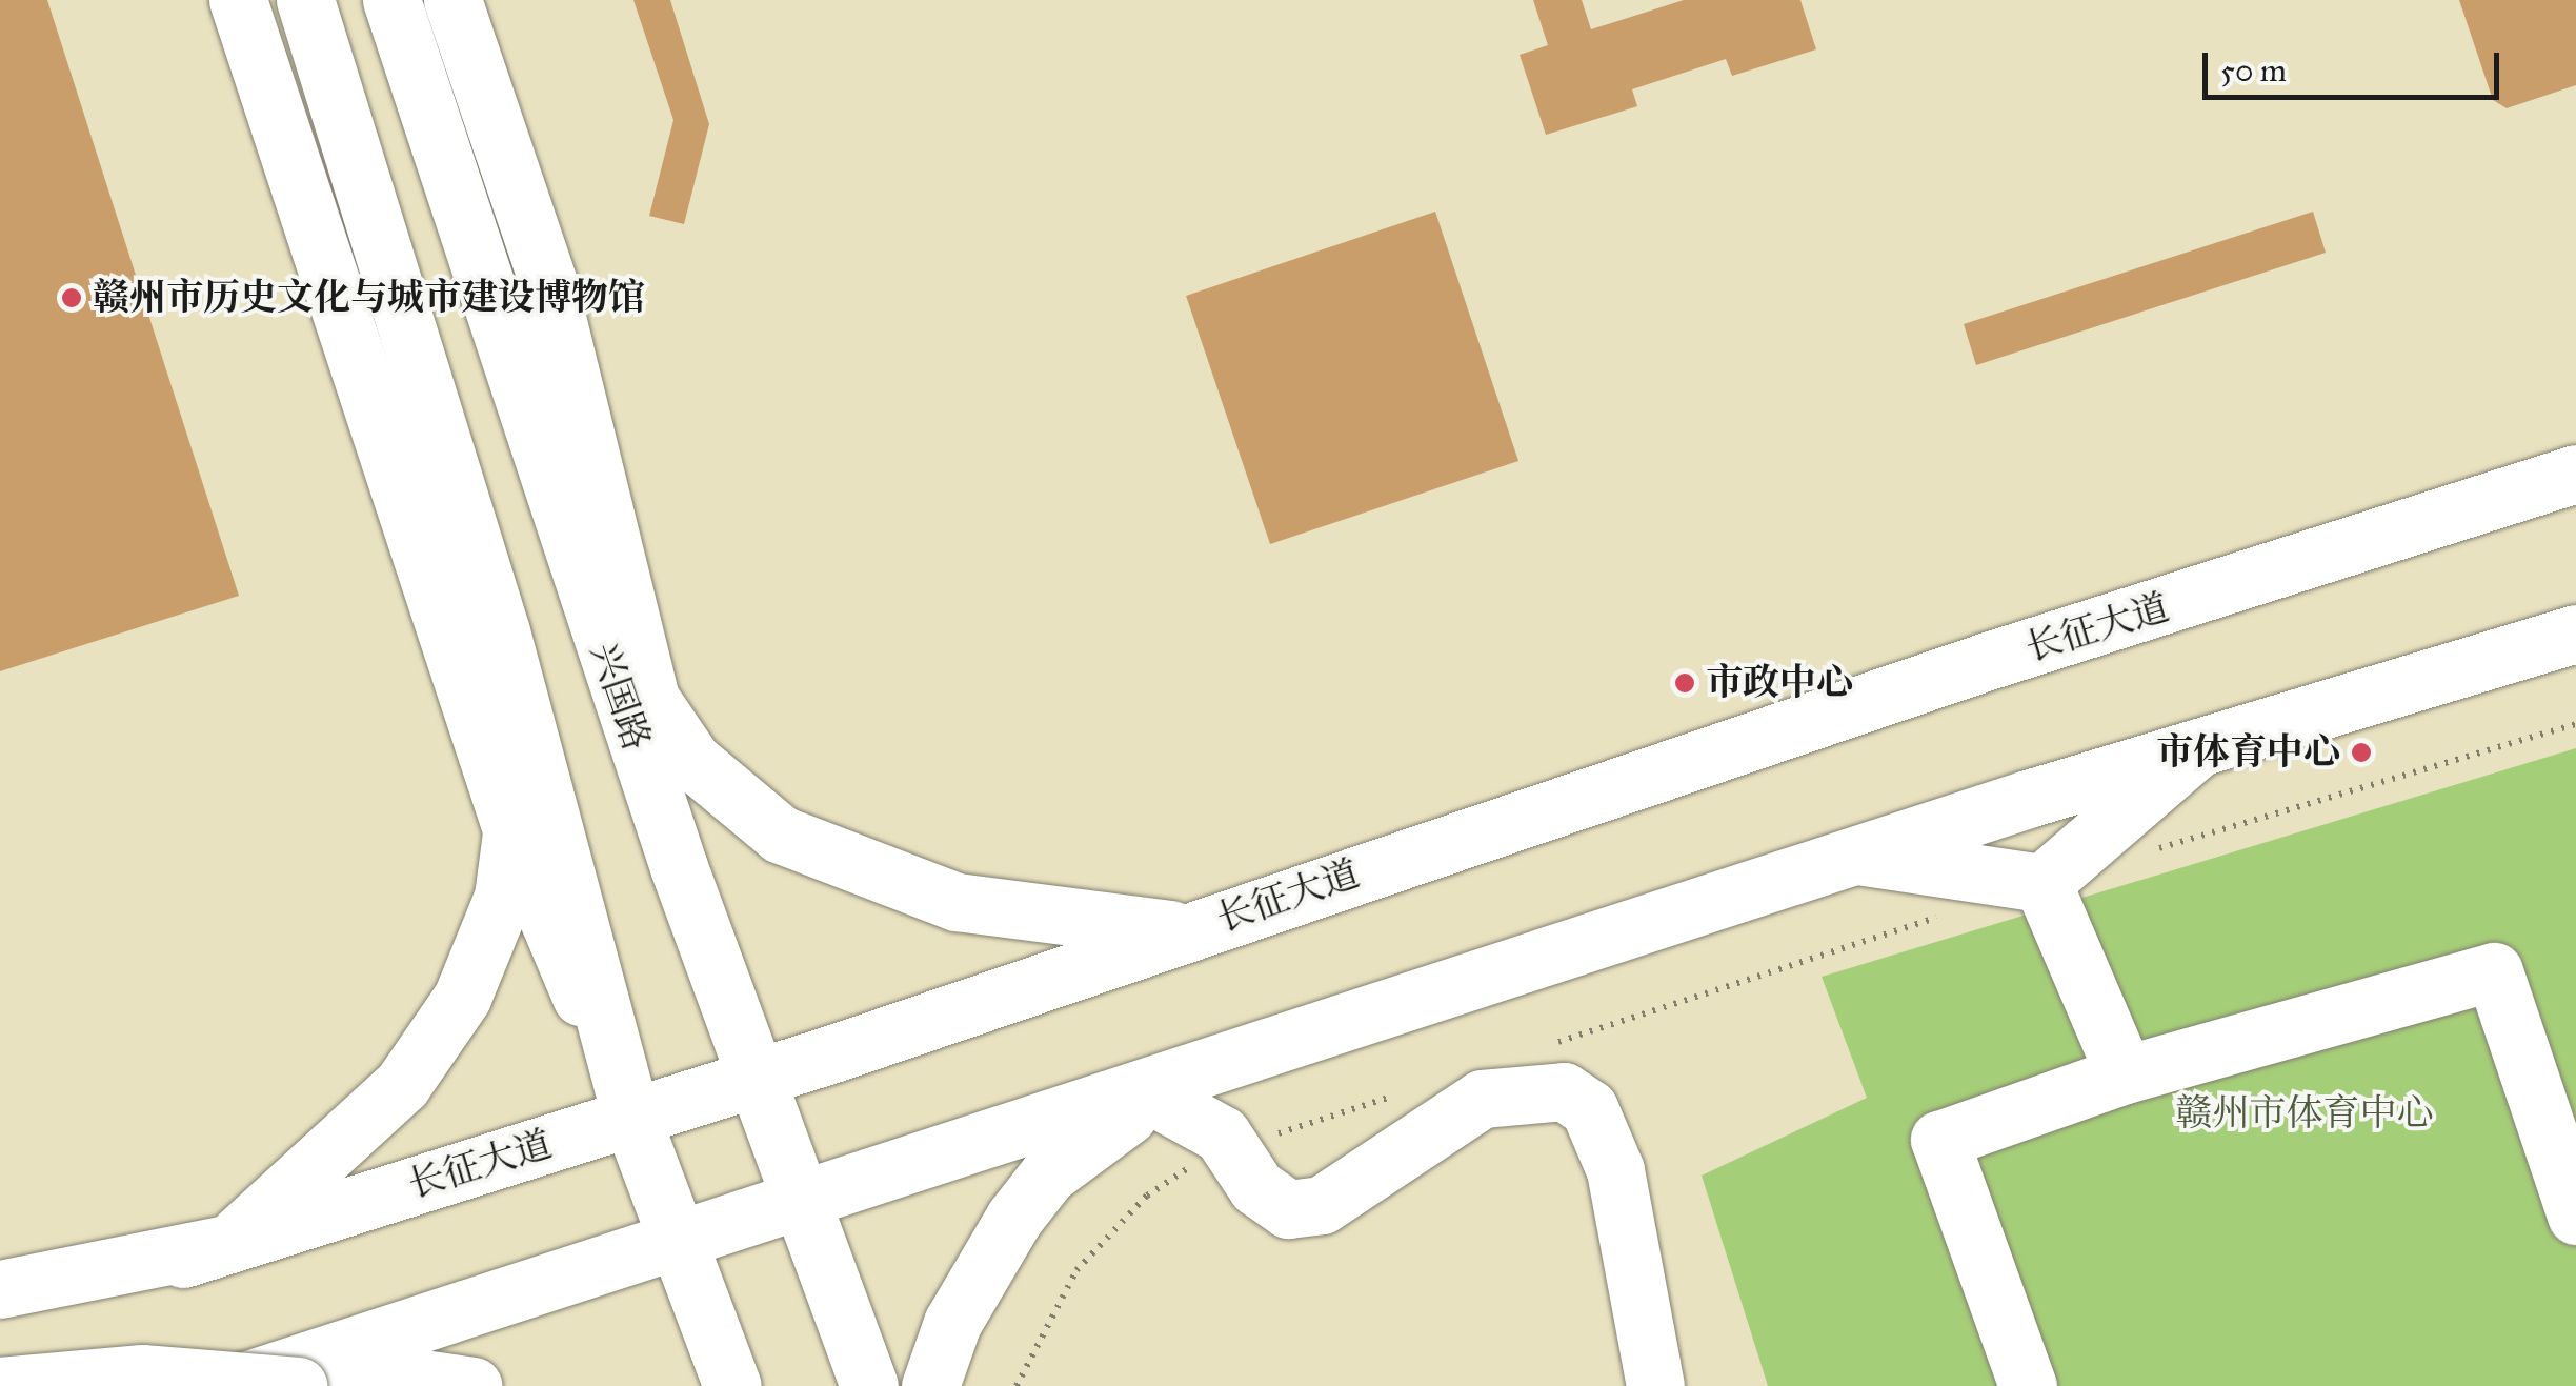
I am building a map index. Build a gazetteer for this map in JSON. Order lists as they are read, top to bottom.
{
  "streets": {
    "main road": ["长征大道", "兴国路"]
  },
  "crossings": [
    ["长征大道", "兴国路"]
  ],
  "parks": ["赣州市体育中心"],
  "places": ["赣州市历史文化与城市建设博物馆", "市政中心", "市体育中心"],
  "scale_bar": "50 m"
}
